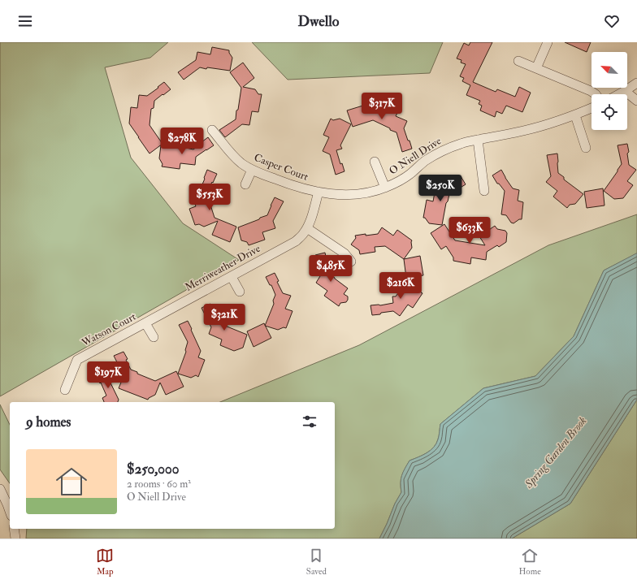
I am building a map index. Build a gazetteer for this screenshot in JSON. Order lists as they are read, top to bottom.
{
  "streets": {
    "street": [
      "O Niell Drive",
      "Casper Court",
      "Merriweather Drive",
      "Watson Court"
    ]
  },
  "crossings": [
    ["O Niell Drive", "Casper Court"],
    ["Merriweather Drive", "Watson Court"]
  ],
  "water": ["Spring Garden Brook"],
  "north": "top left",
  "page": {
    "header": "Dwello",
    "price": [
      "$317K",
      "$278K",
      "$250K",
      "$553K",
      "$633K",
      "$485K",
      "$216K",
      "$321K",
      "$197K"
    ],
    "heading": "9 homes",
    "list": [
      {
        "name": "$250,000",
        "note": "2 rooms · 60 m² · O Niell Drive"
      }
    ],
    "tabs": ["Map", "Saved", "Home"]
  }
}
